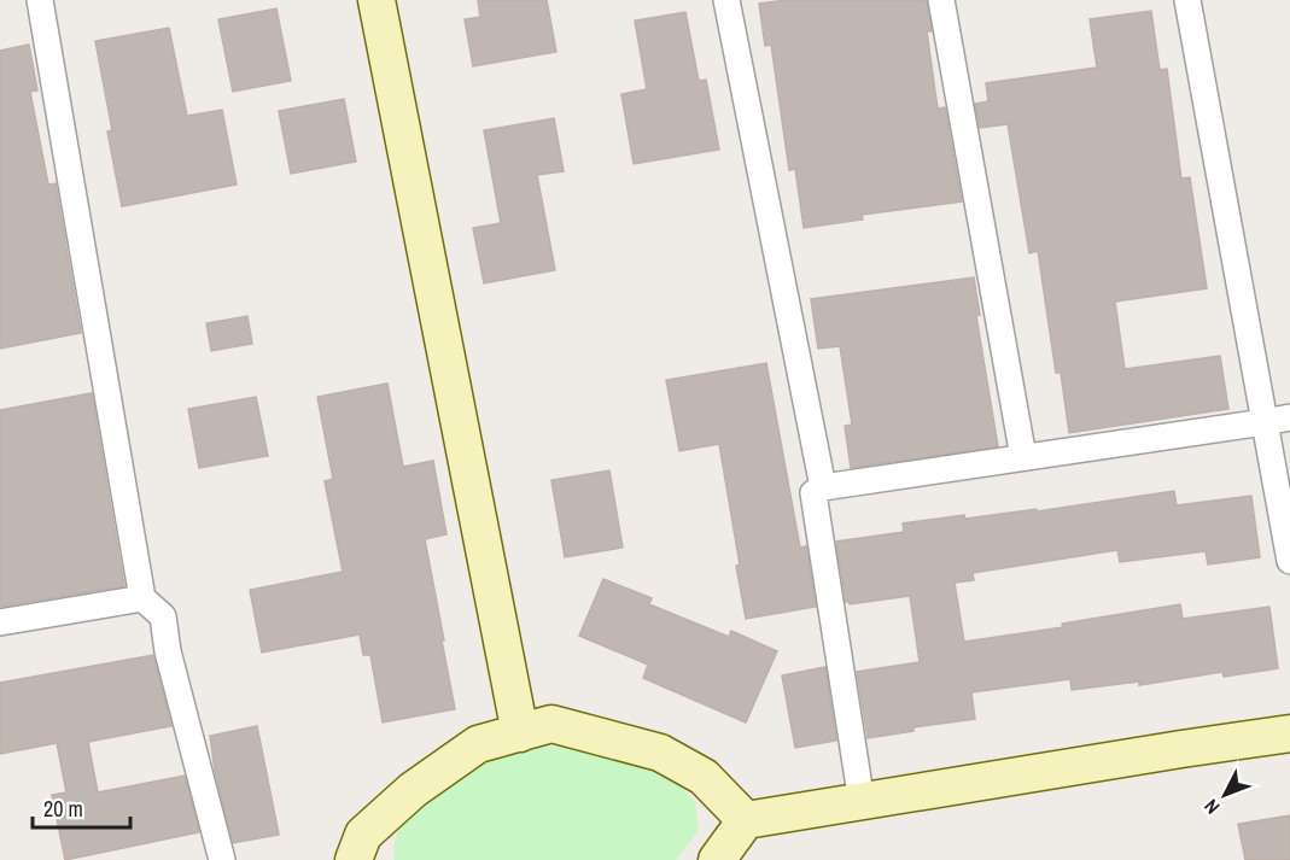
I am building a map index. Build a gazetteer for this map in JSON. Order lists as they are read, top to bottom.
{
  "scale_bar": "20 m",
  "north": "bottom left"
}
